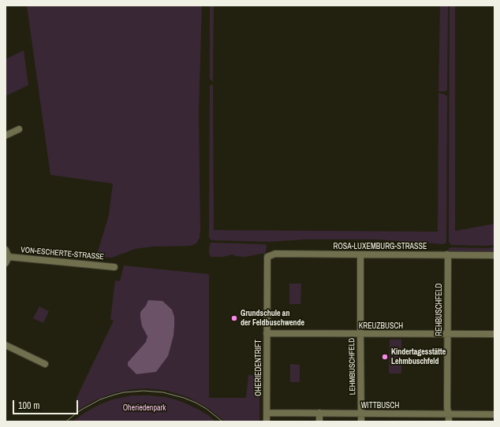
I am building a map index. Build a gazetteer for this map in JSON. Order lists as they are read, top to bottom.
{
  "streets": {
    "street": [
      "ROSA-LUXEMBURG-STRASSE",
      "VON-ESCHERTE-STRASSE",
      "REHBUSCHFELD",
      "KREUZBUSCH",
      "LEHMBUSCHFELD",
      "OHERIEDENTRIFT",
      "WITTBUSCH"
    ]
  },
  "crossings": [
    ["ROSA-LUXEMBURG-STRASSE", "REHBUSCHFELD"],
    ["ROSA-LUXEMBURG-STRASSE", "LEHMBUSCHFELD"],
    ["ROSA-LUXEMBURG-STRASSE", "OHERIEDENTRIFT"],
    ["REHBUSCHFELD", "KREUZBUSCH"],
    ["REHBUSCHFELD", "WITTBUSCH"],
    ["KREUZBUSCH", "LEHMBUSCHFELD"],
    ["KREUZBUSCH", "OHERIEDENTRIFT"],
    ["LEHMBUSCHFELD", "WITTBUSCH"],
    ["OHERIEDENTRIFT", "WITTBUSCH"]
  ],
  "parks": ["Oheriedenpark"],
  "places": ["Grundschule an der Feldbuschwende", "Kindertagesstätte Lehmbuschfeld"],
  "scale_bar": "100 m"
}
